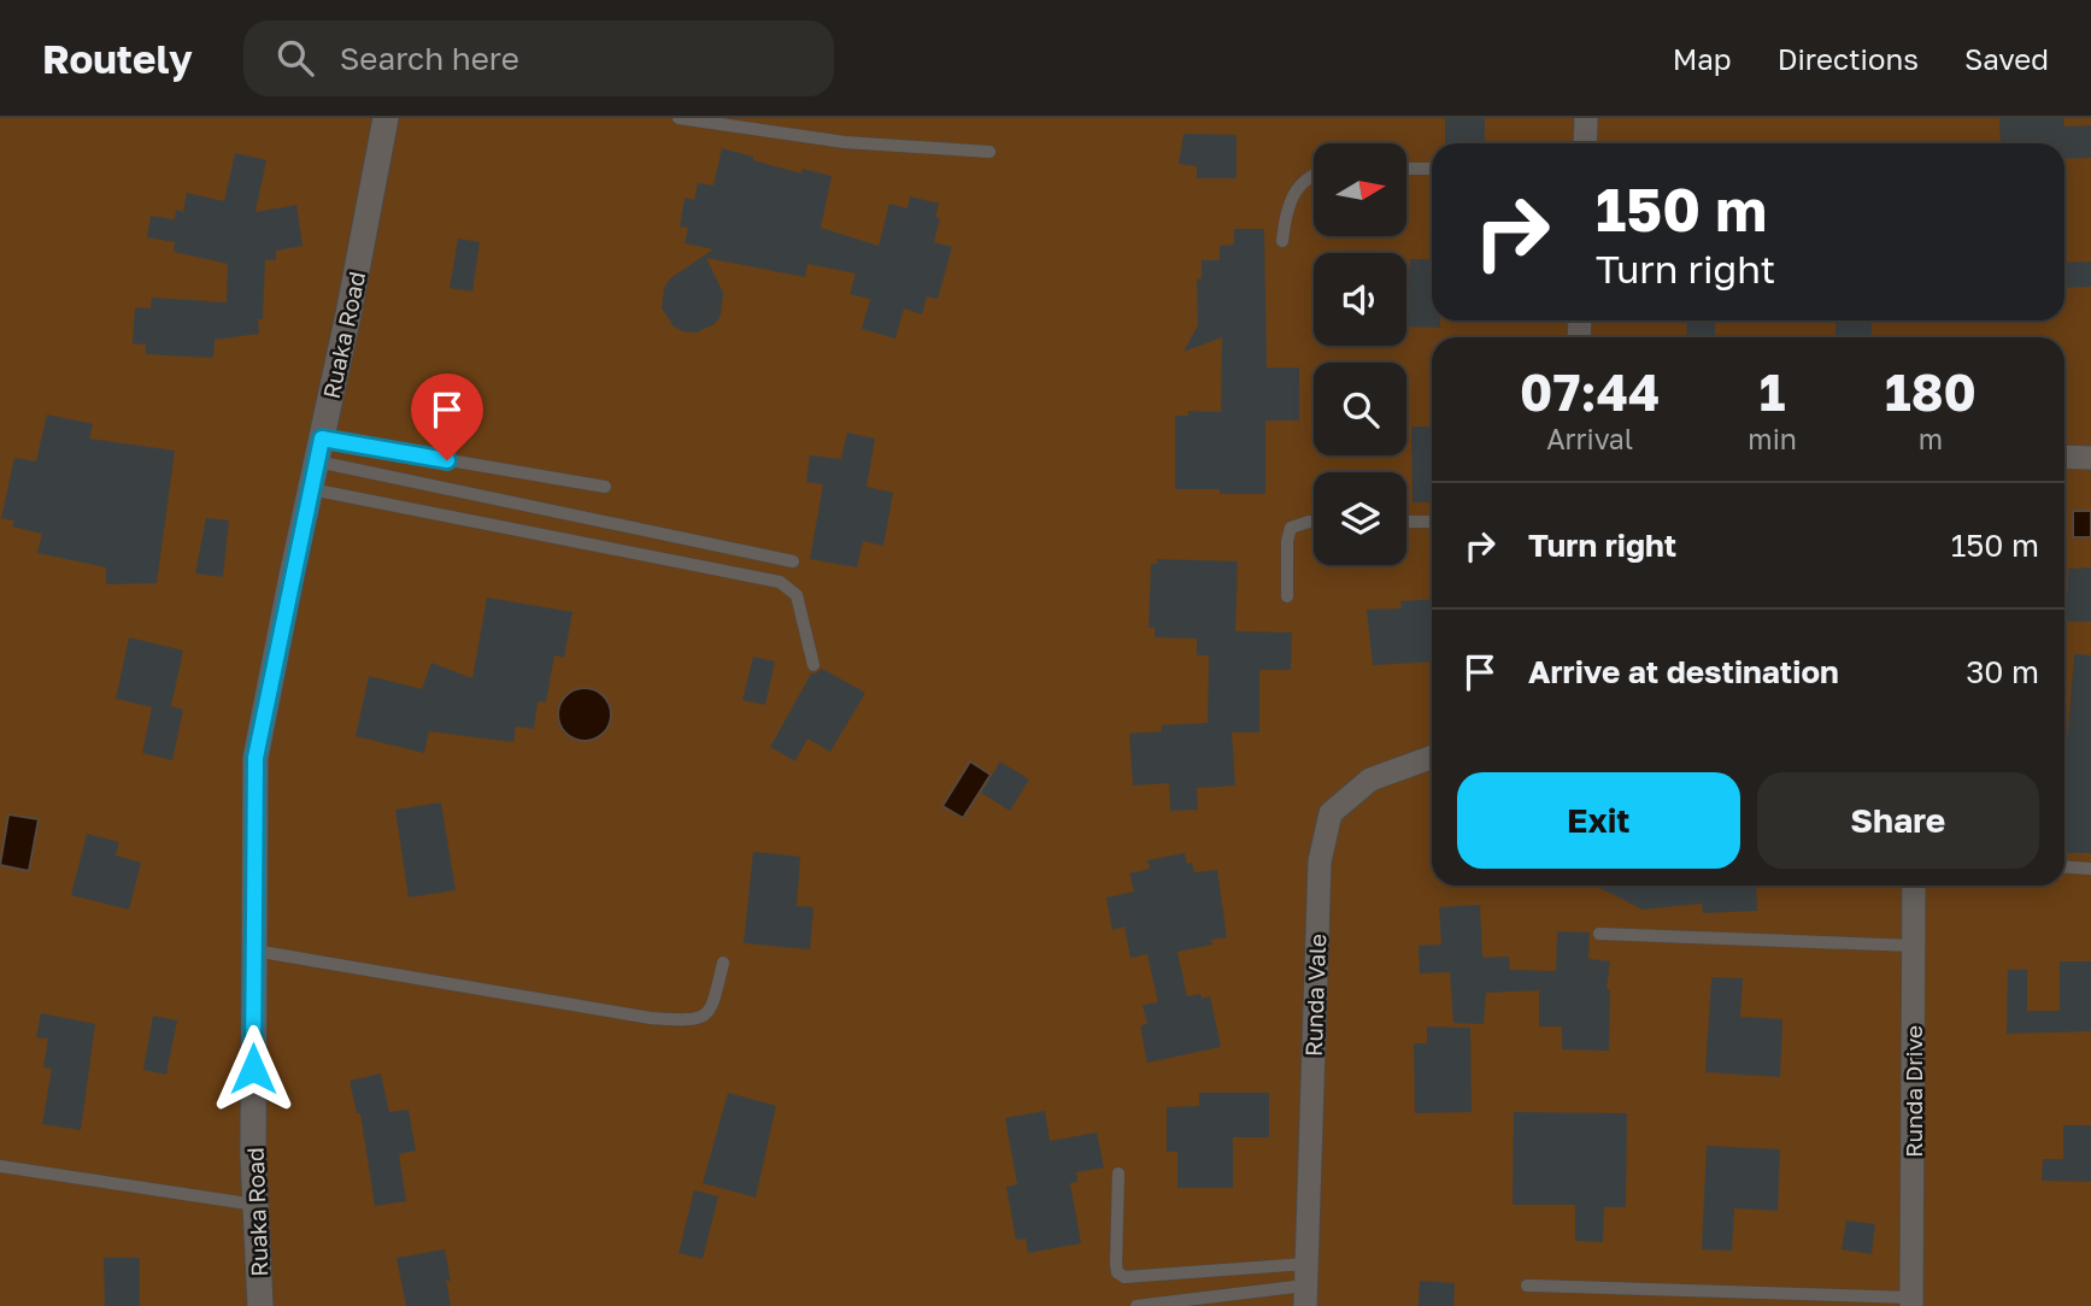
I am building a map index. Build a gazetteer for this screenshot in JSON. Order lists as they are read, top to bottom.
{
  "streets": {
    "street": ["Ruaka Road", "Runda Vale", "Runda Drive"]
  },
  "north": "right",
  "page": {
    "header": "Routely",
    "search": "Search here",
    "nav": ["Map", "Directions", "Saved"],
    "turn": ["150 m", "Turn right"],
    "eta": [
      "07:44",
      "Arrival",
      "1",
      "min",
      "180",
      "m"
    ],
    "list": [
      {
        "name": "Turn right",
        "value": "150 m"
      },
      {
        "name": "Arrive at destination",
        "value": "30 m"
      }
    ],
    "buttons": ["Exit", "Share"]
  }
}
